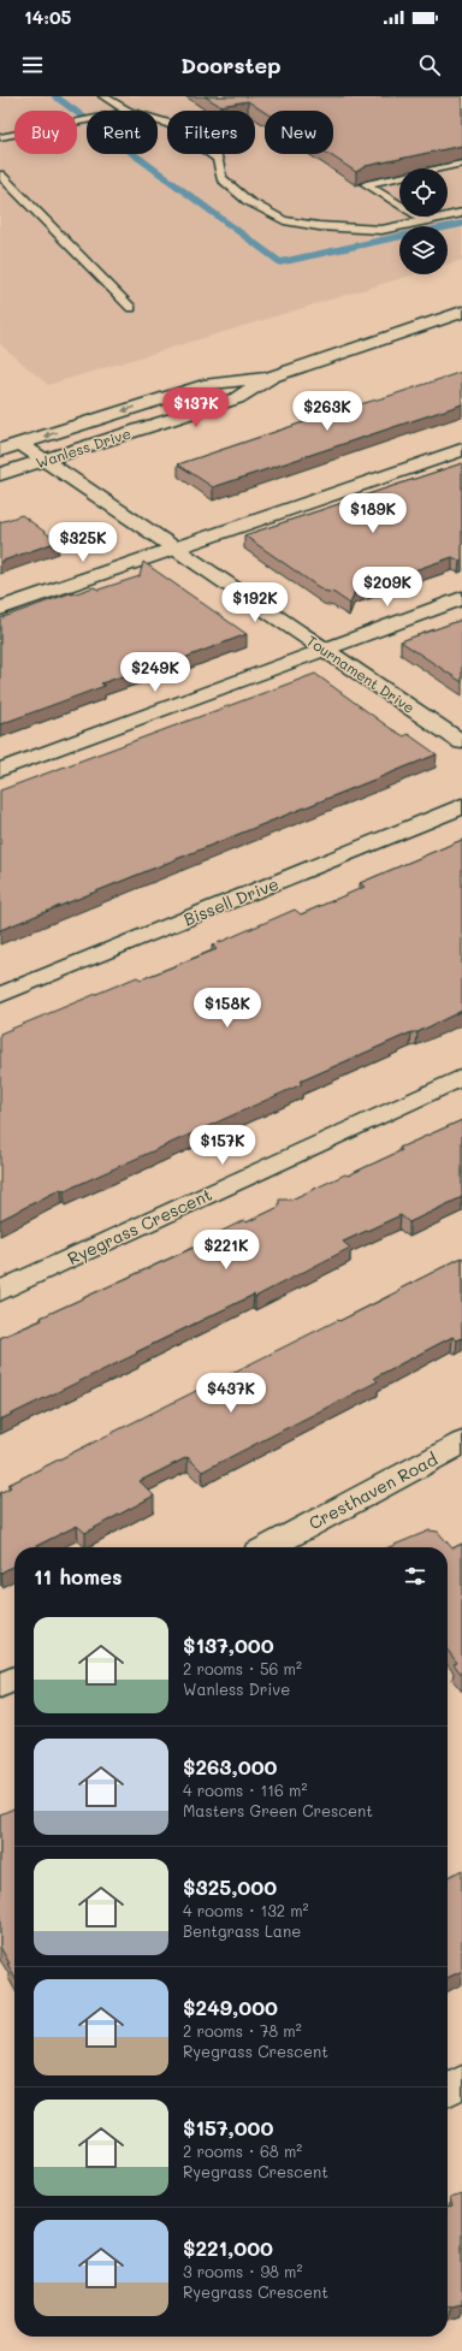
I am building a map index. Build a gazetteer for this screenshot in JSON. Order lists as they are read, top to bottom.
{
  "streets": {
    "street": [
      "Wanless Drive",
      "Tournament Drive",
      "Bissell Drive",
      "Ryegrass Crescent",
      "Cresthaven Road"
    ]
  },
  "crossings": [
    ["Wanless Drive", "Tournament Drive"]
  ],
  "page": {
    "status": "14:05",
    "header": "Doorstep",
    "chip": [
      "Buy",
      "Rent",
      "Filters",
      "New"
    ],
    "price": [
      "$137K",
      "$263K",
      "$189K",
      "$325K",
      "$209K",
      "$192K",
      "$249K",
      "$158K",
      "$157K",
      "$221K",
      "$437K"
    ],
    "heading": "11 homes",
    "list": [
      {
        "name": "$137,000",
        "note": "2 rooms · 56 m² · Wanless Drive"
      },
      {
        "name": "$263,000",
        "note": "4 rooms · 116 m² · Masters Green Crescent"
      },
      {
        "name": "$325,000",
        "note": "4 rooms · 132 m² · Bentgrass Lane"
      },
      {
        "name": "$249,000",
        "note": "2 rooms · 78 m² · Ryegrass Crescent"
      },
      {
        "name": "$157,000",
        "note": "2 rooms · 68 m² · Ryegrass Crescent"
      },
      {
        "name": "$221,000",
        "note": "3 rooms · 98 m² · Ryegrass Crescent"
      }
    ]
  }
}
